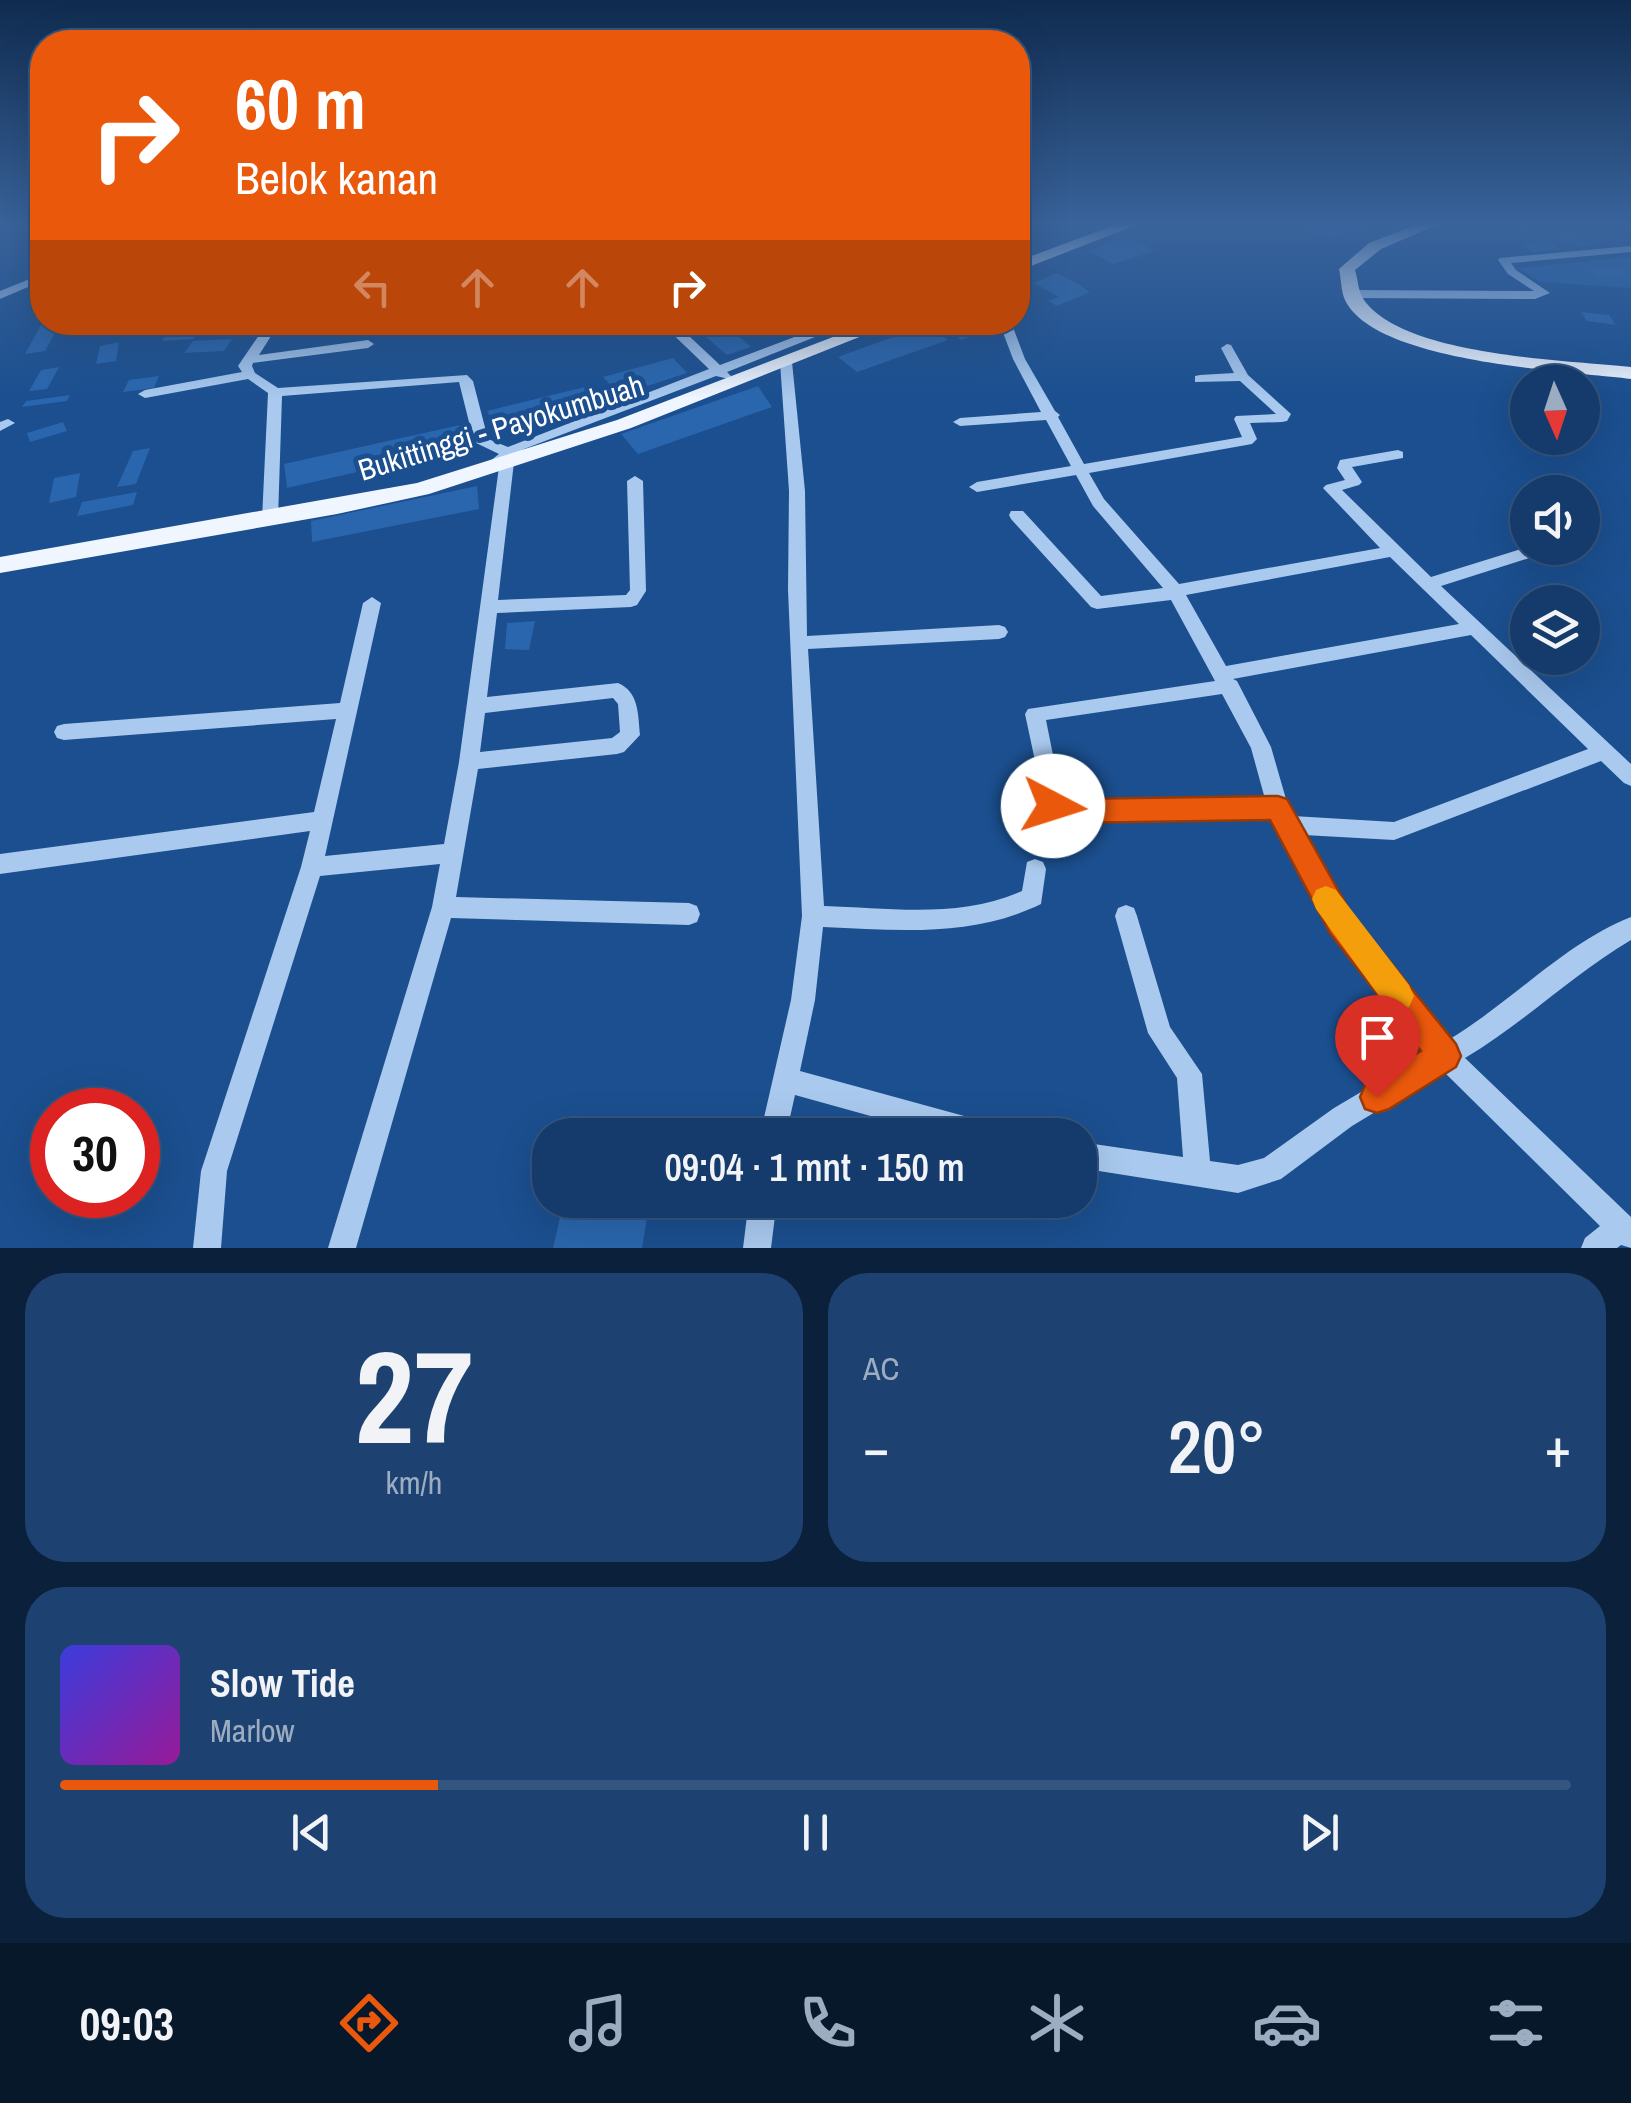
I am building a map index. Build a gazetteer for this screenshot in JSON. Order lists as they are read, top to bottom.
{
  "streets": {
    "main road": ["Bukittinggi - Payokumbuah"]
  },
  "north": "bottom",
  "page": {
    "turn": ["60 m", "Belok kanan"],
    "limit": "30",
    "trip": "09:04 · 1 mnt · 150 m",
    "tile": [
      ["27", "km/h"],
      "AC"
    ],
    "heat": ["−", "20°", "+"],
    "song": ["Slow Tide", "Marlow"],
    "tabs": "09:03"
  }
}
